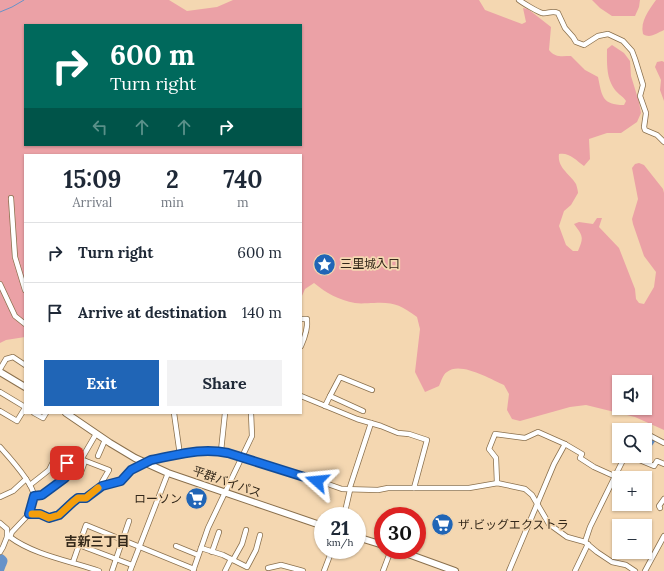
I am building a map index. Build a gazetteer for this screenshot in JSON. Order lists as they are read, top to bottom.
{
  "streets": {
    "highway": ["平群バイパス"]
  },
  "districts": ["吉新三丁目"],
  "places": {
    "place": ["三里城入口"],
    "supermarket": ["ローソン", "ザ.ビッグエクストラ"]
  },
  "page": {
    "turn": ["600 m", "Turn right"],
    "eta": [
      "15:09",
      "Arrival",
      "2",
      "min",
      "740",
      "m"
    ],
    "list": [
      {
        "name": "Turn right",
        "value": "600 m"
      },
      {
        "name": "Arrive at destination",
        "value": "140 m"
      }
    ],
    "buttons": ["Exit", "Share"],
    "map_buttons": ["+", "−"],
    "speed": "21 km/h",
    "limit": "30"
  }
}
